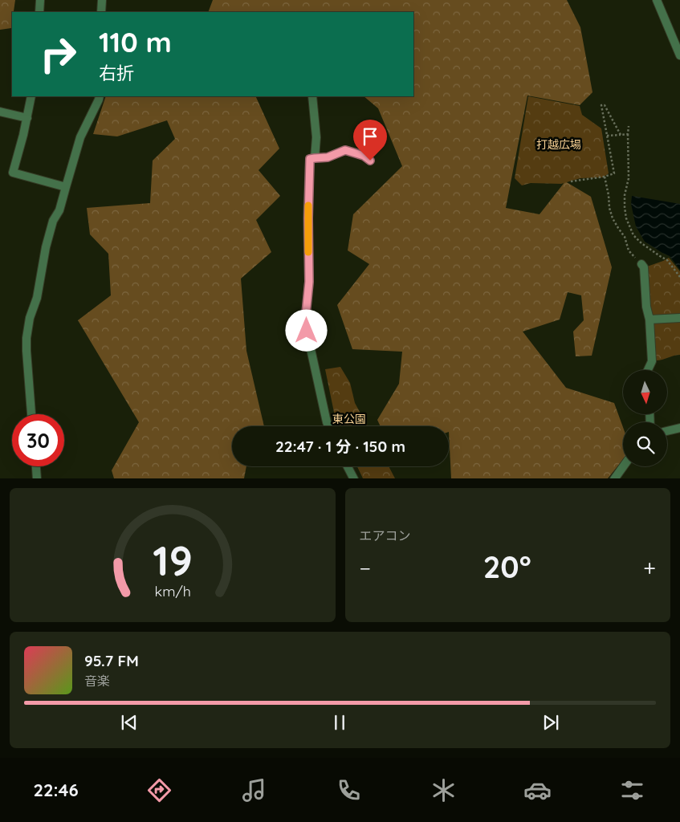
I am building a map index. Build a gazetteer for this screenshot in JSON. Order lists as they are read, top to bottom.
{
  "parks": ["打越広場", "東公園"],
  "north": "bottom",
  "page": {
    "turn": ["110 m", "右折"],
    "limit": "30",
    "trip": "22:47 · 1 分 · 150 m",
    "tile": "エアコン",
    "heat": ["−", "20°", "+"],
    "song": ["95.7 FM", "音楽"],
    "tabs": "22:46",
    "gauge": ["19", "km/h"]
  }
}
